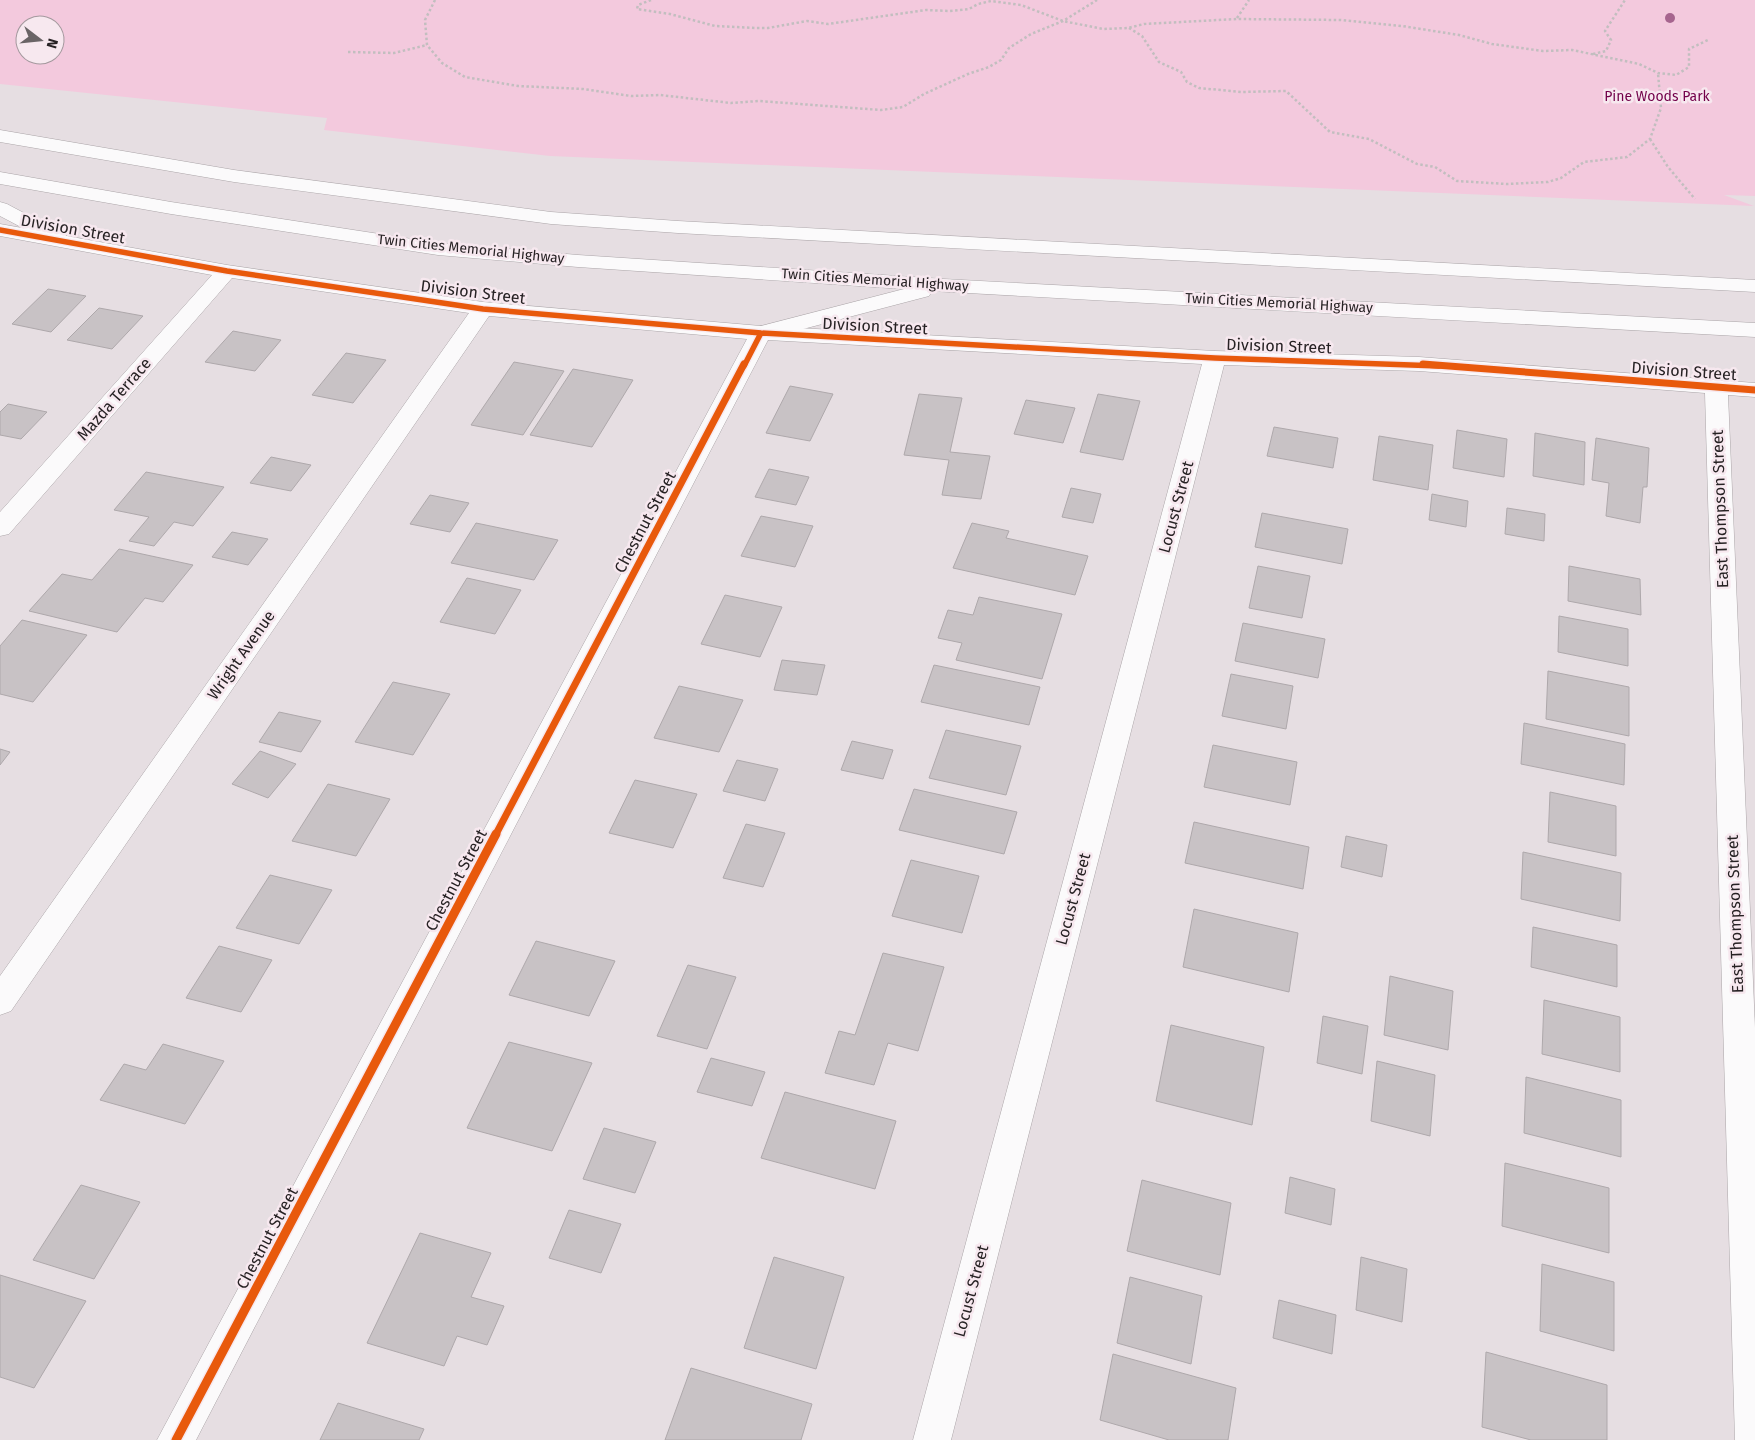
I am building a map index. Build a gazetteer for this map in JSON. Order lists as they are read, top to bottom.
{
  "streets": {
    "street": [
      "Division Street",
      "Twin Cities Memorial Highway",
      "Mazda Terrace",
      "Locust Street",
      "East Thompson Street",
      "Chestnut Street",
      "Wright Avenue"
    ]
  },
  "crossings": [
    ["Division Street", "Mazda Terrace"],
    ["Division Street", "Locust Street"],
    ["Division Street", "East Thompson Street"],
    ["Division Street", "Chestnut Street"],
    ["Division Street", "Wright Avenue"]
  ],
  "parks": ["Pine Woods Park"],
  "north": "right"
}
